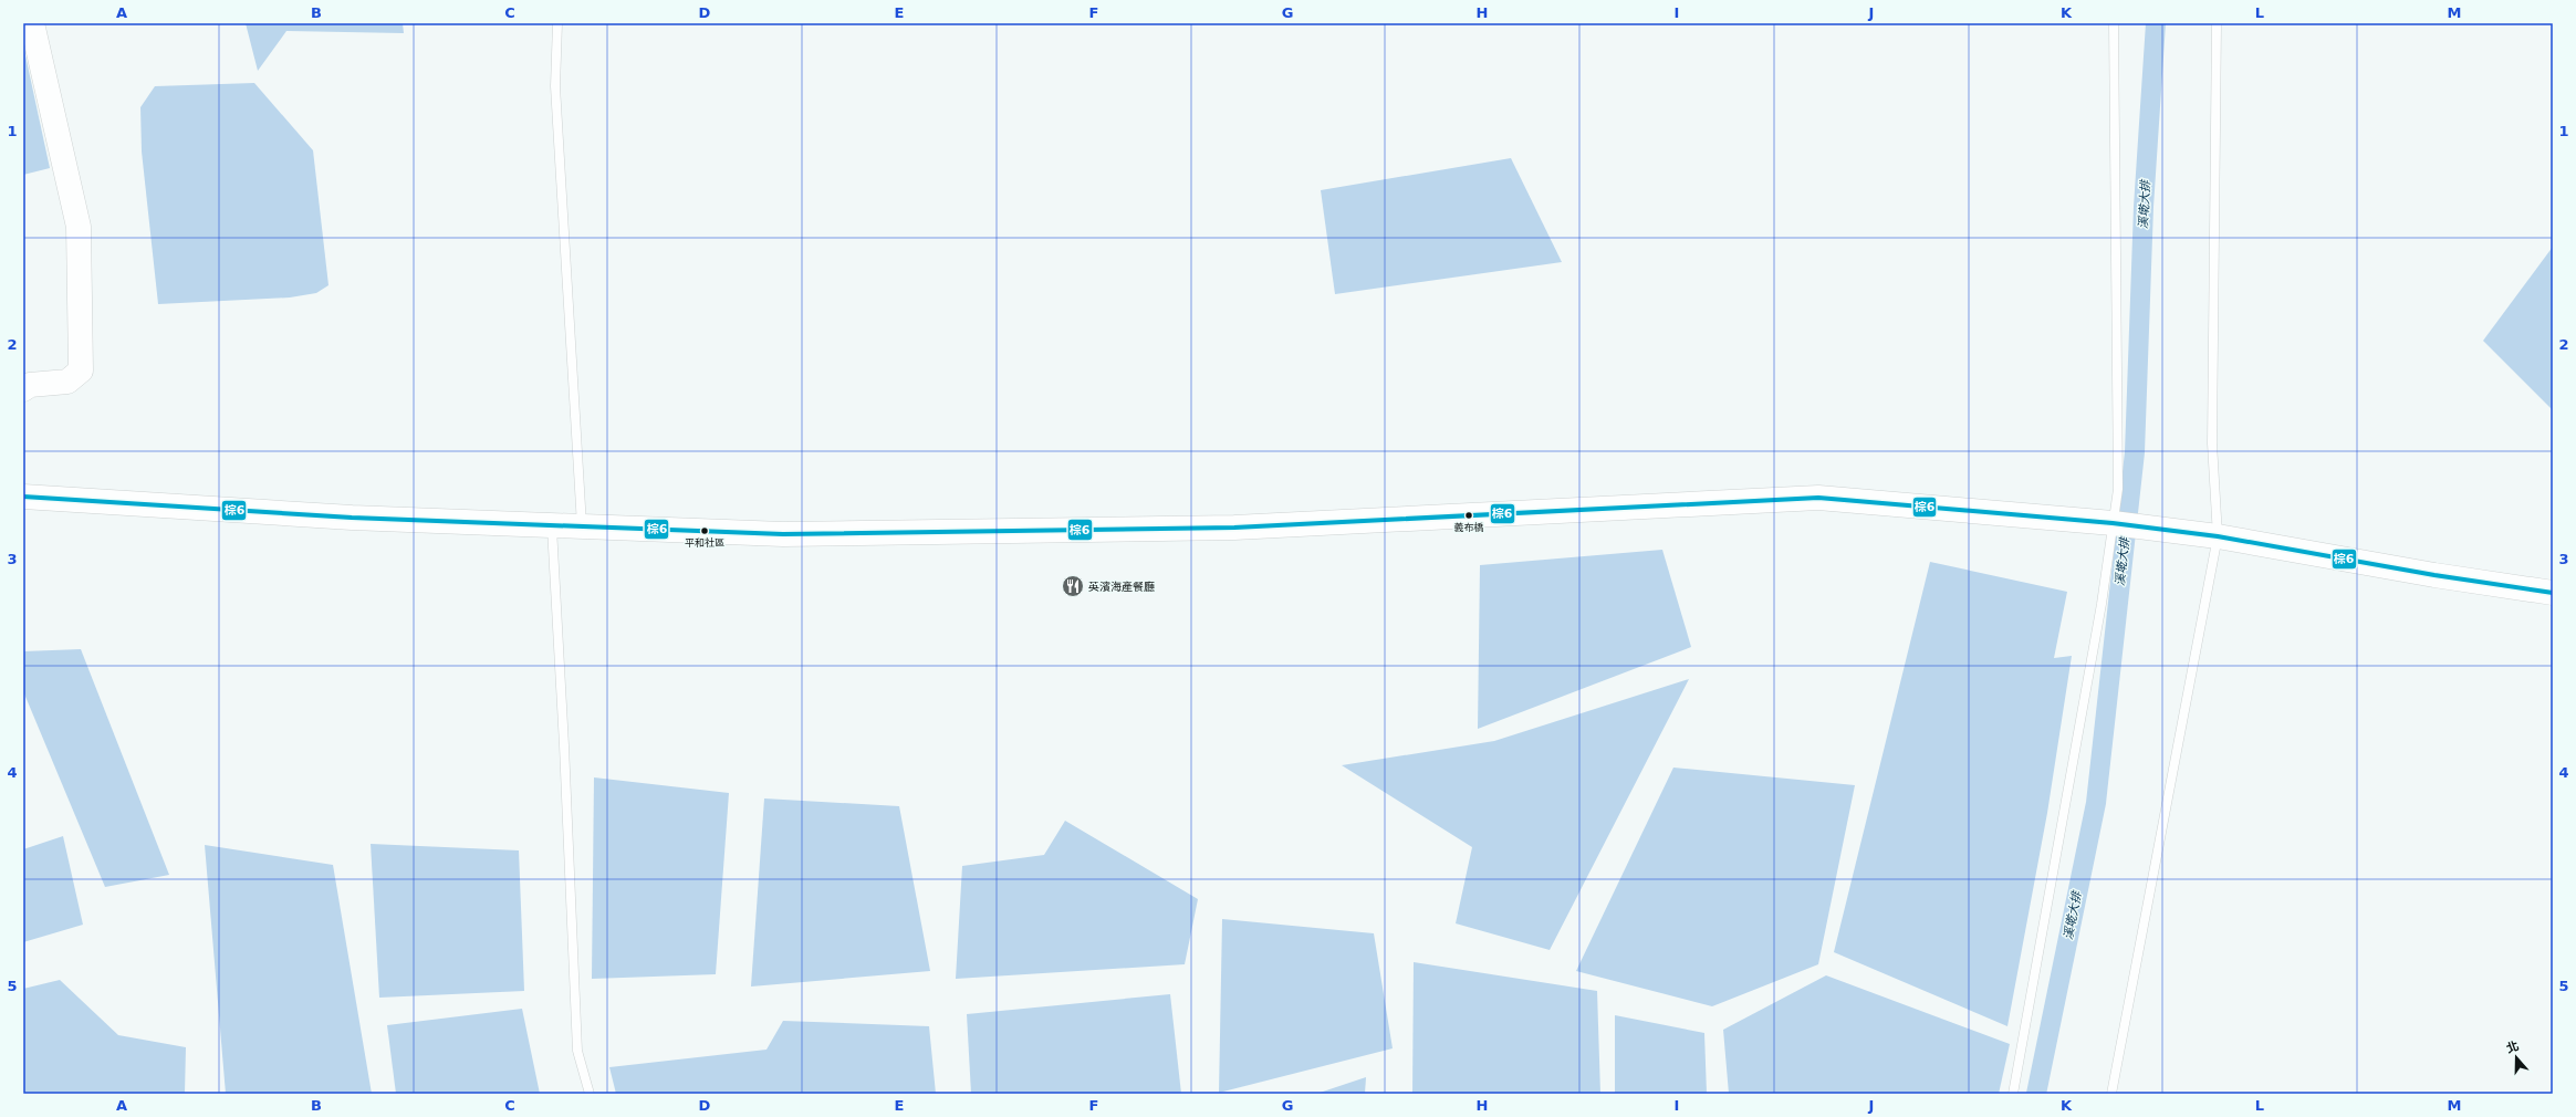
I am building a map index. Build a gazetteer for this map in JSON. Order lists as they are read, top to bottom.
{
  "water": ["溪墘大排"],
  "places": {
    "other": ["義布橋", "平和社區"],
    "restaurant": ["英濱海產餐廳"]
  },
  "lines": ["transit line 棕6"],
  "north": "top",
  "grid": {
    "columns": [
      "A",
      "B",
      "C",
      "D",
      "E",
      "F",
      "G",
      "H",
      "I",
      "J",
      "K",
      "L",
      "M"
    ],
    "rows": [
      "1",
      "2",
      "3",
      "4",
      "5"
    ]
  }
}
